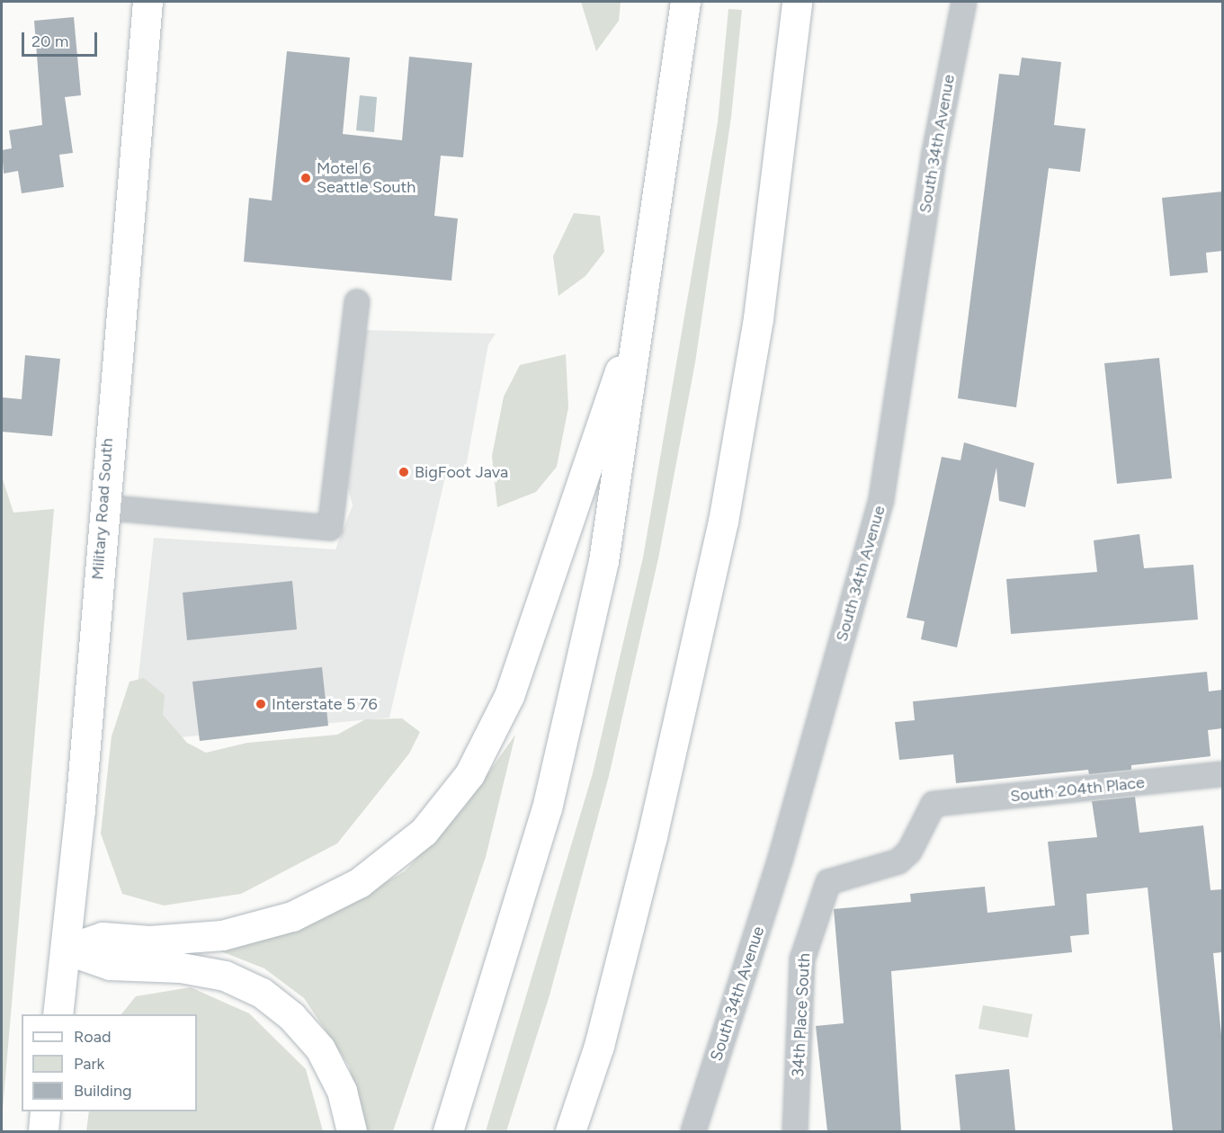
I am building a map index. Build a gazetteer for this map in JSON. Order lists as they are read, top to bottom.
{
  "streets": {
    "main road": ["Military Road South"],
    "street": ["South 34th Avenue", "South 204th Place", "34th Place South"]
  },
  "crossings": [
    ["South 204th Place", "34th Place South"]
  ],
  "places": ["Motel 6 Seattle South", "BigFoot Java", "Interstate 5 76"],
  "legend": ["Road", "Park", "Building"],
  "scale_bar": "20 m"
}
